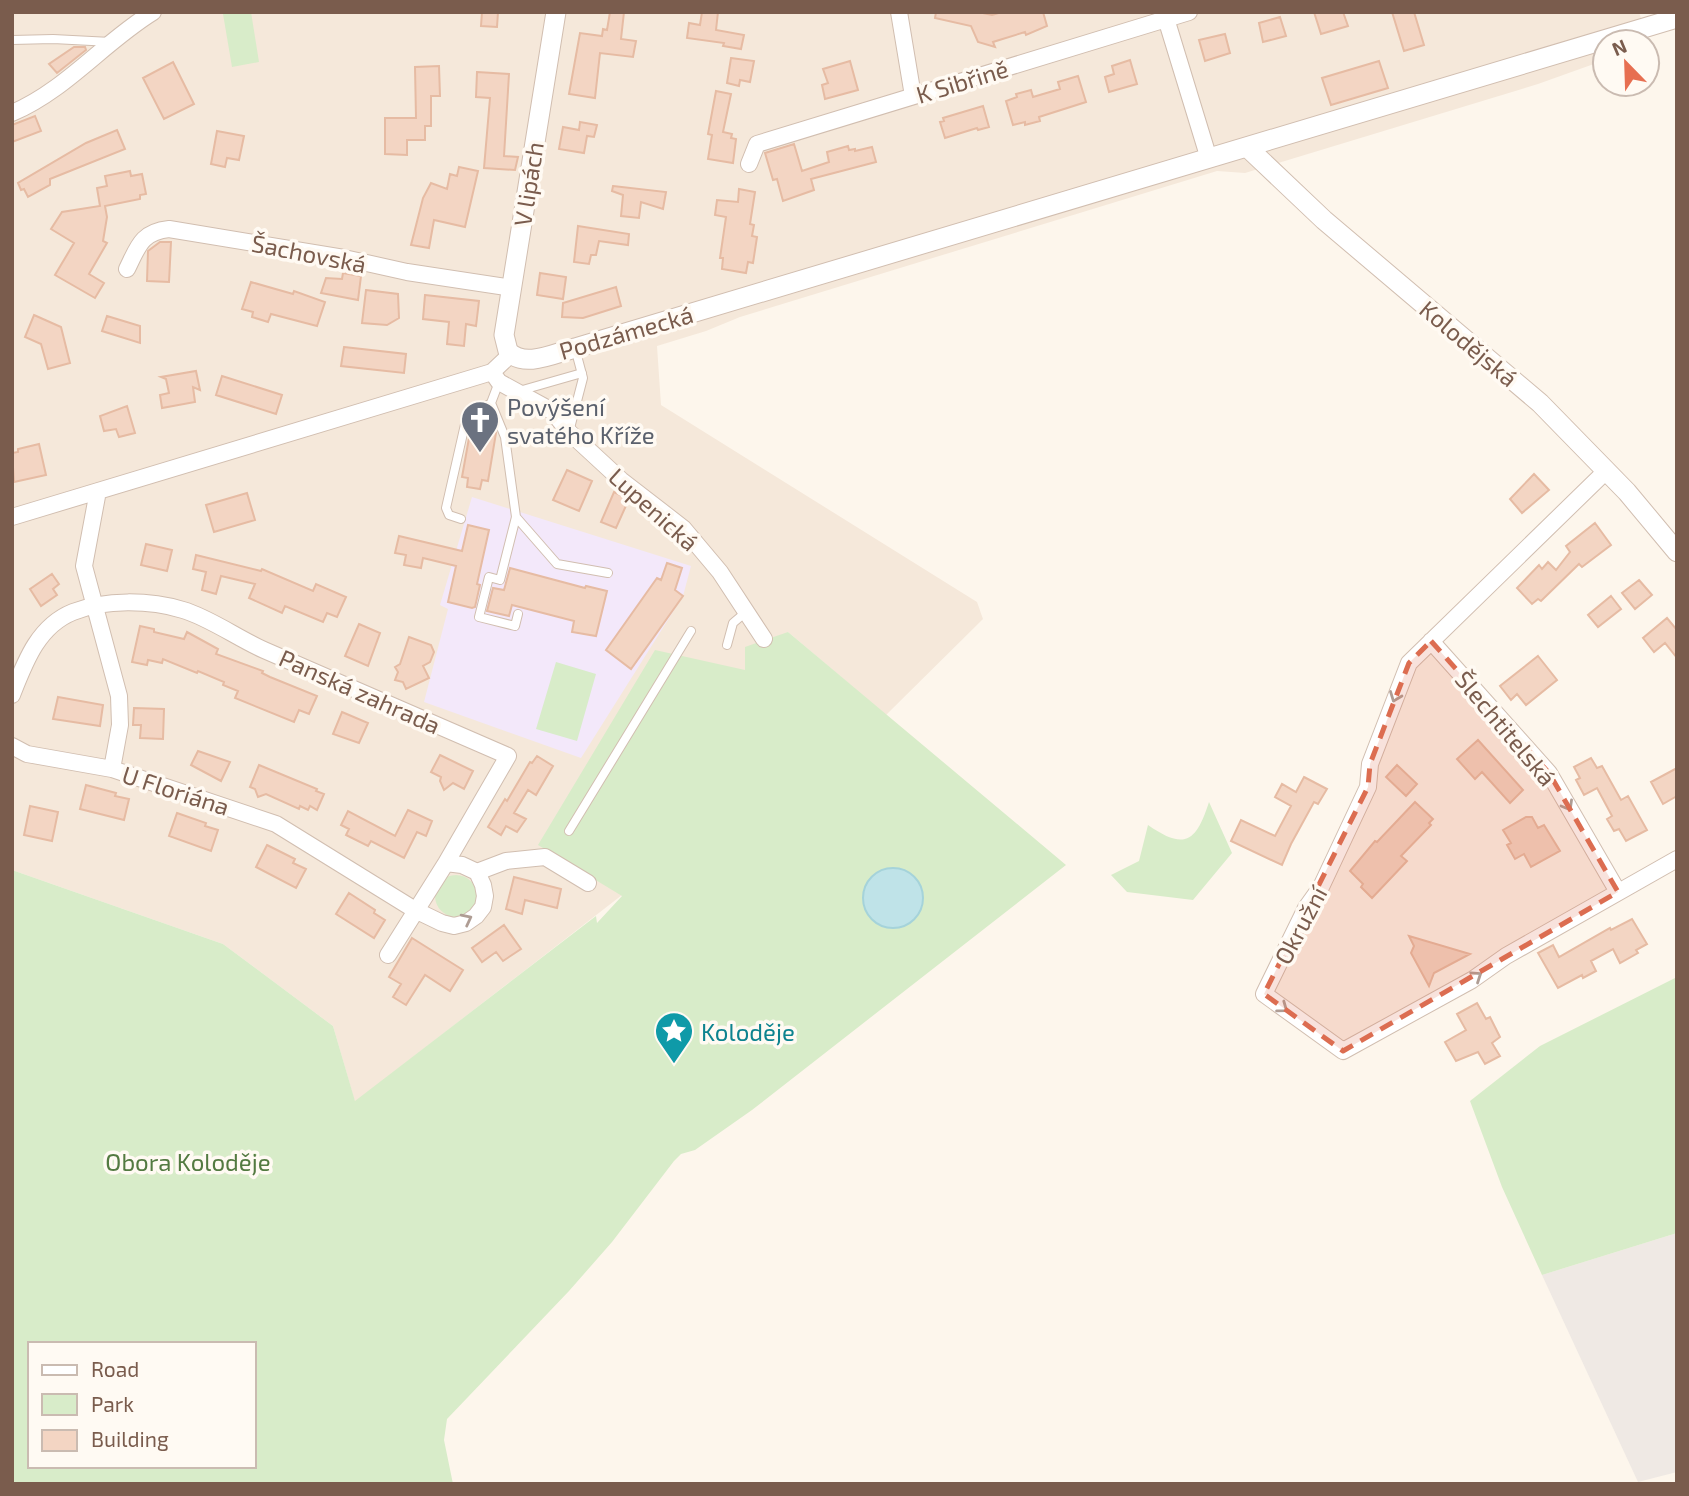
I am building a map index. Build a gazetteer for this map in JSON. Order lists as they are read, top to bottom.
{
  "streets": {
    "street": [
      "K Sibřině",
      "V lipách",
      "Šachovská",
      "Podzámecká",
      "Kolodějská",
      "Lupenická",
      "Panská zahrada",
      "Šlechtitelská",
      "U Floriána",
      "Okružní"
    ]
  },
  "crossings": [
    ["V lipách", "Šachovská"],
    ["V lipách", "Podzámecká"],
    ["Podzámecká", "Kolodějská"],
    ["Kolodějská", "Okružní"],
    ["Panská zahrada", "U Floriána"],
    ["Šlechtitelská", "Okružní"]
  ],
  "one_way": ["Šlechtitelská"],
  "parks": ["Obora Koloděje"],
  "places": {
    "church": ["Povýšení svatého Kříže"],
    "place": ["Koloděje"]
  },
  "legend": ["Road", "Park", "Building"],
  "north": "top left"
}
